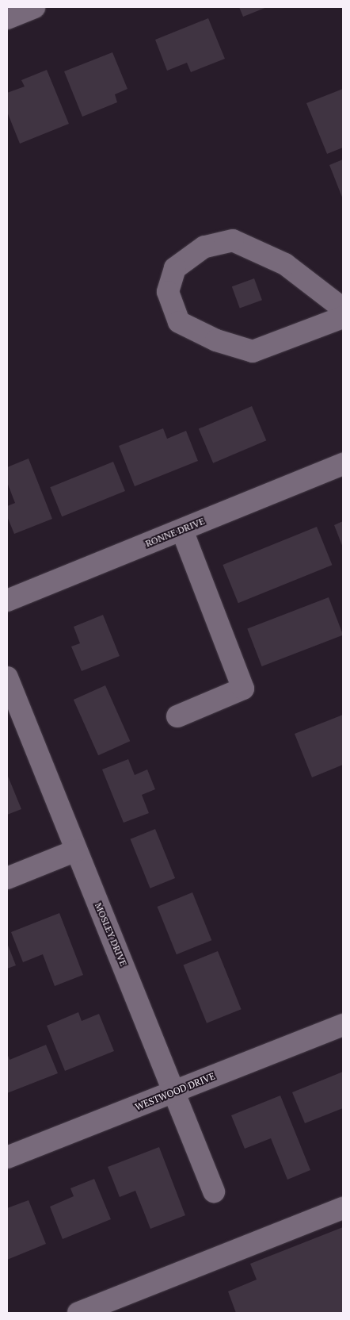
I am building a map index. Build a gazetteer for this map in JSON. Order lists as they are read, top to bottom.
{
  "streets": {
    "street": ["RONNE DRIVE", "MOSLEY DRIVE", "WESTWOOD DRIVE"]
  },
  "crossings": [
    ["MOSLEY DRIVE", "WESTWOOD DRIVE"]
  ]
}
